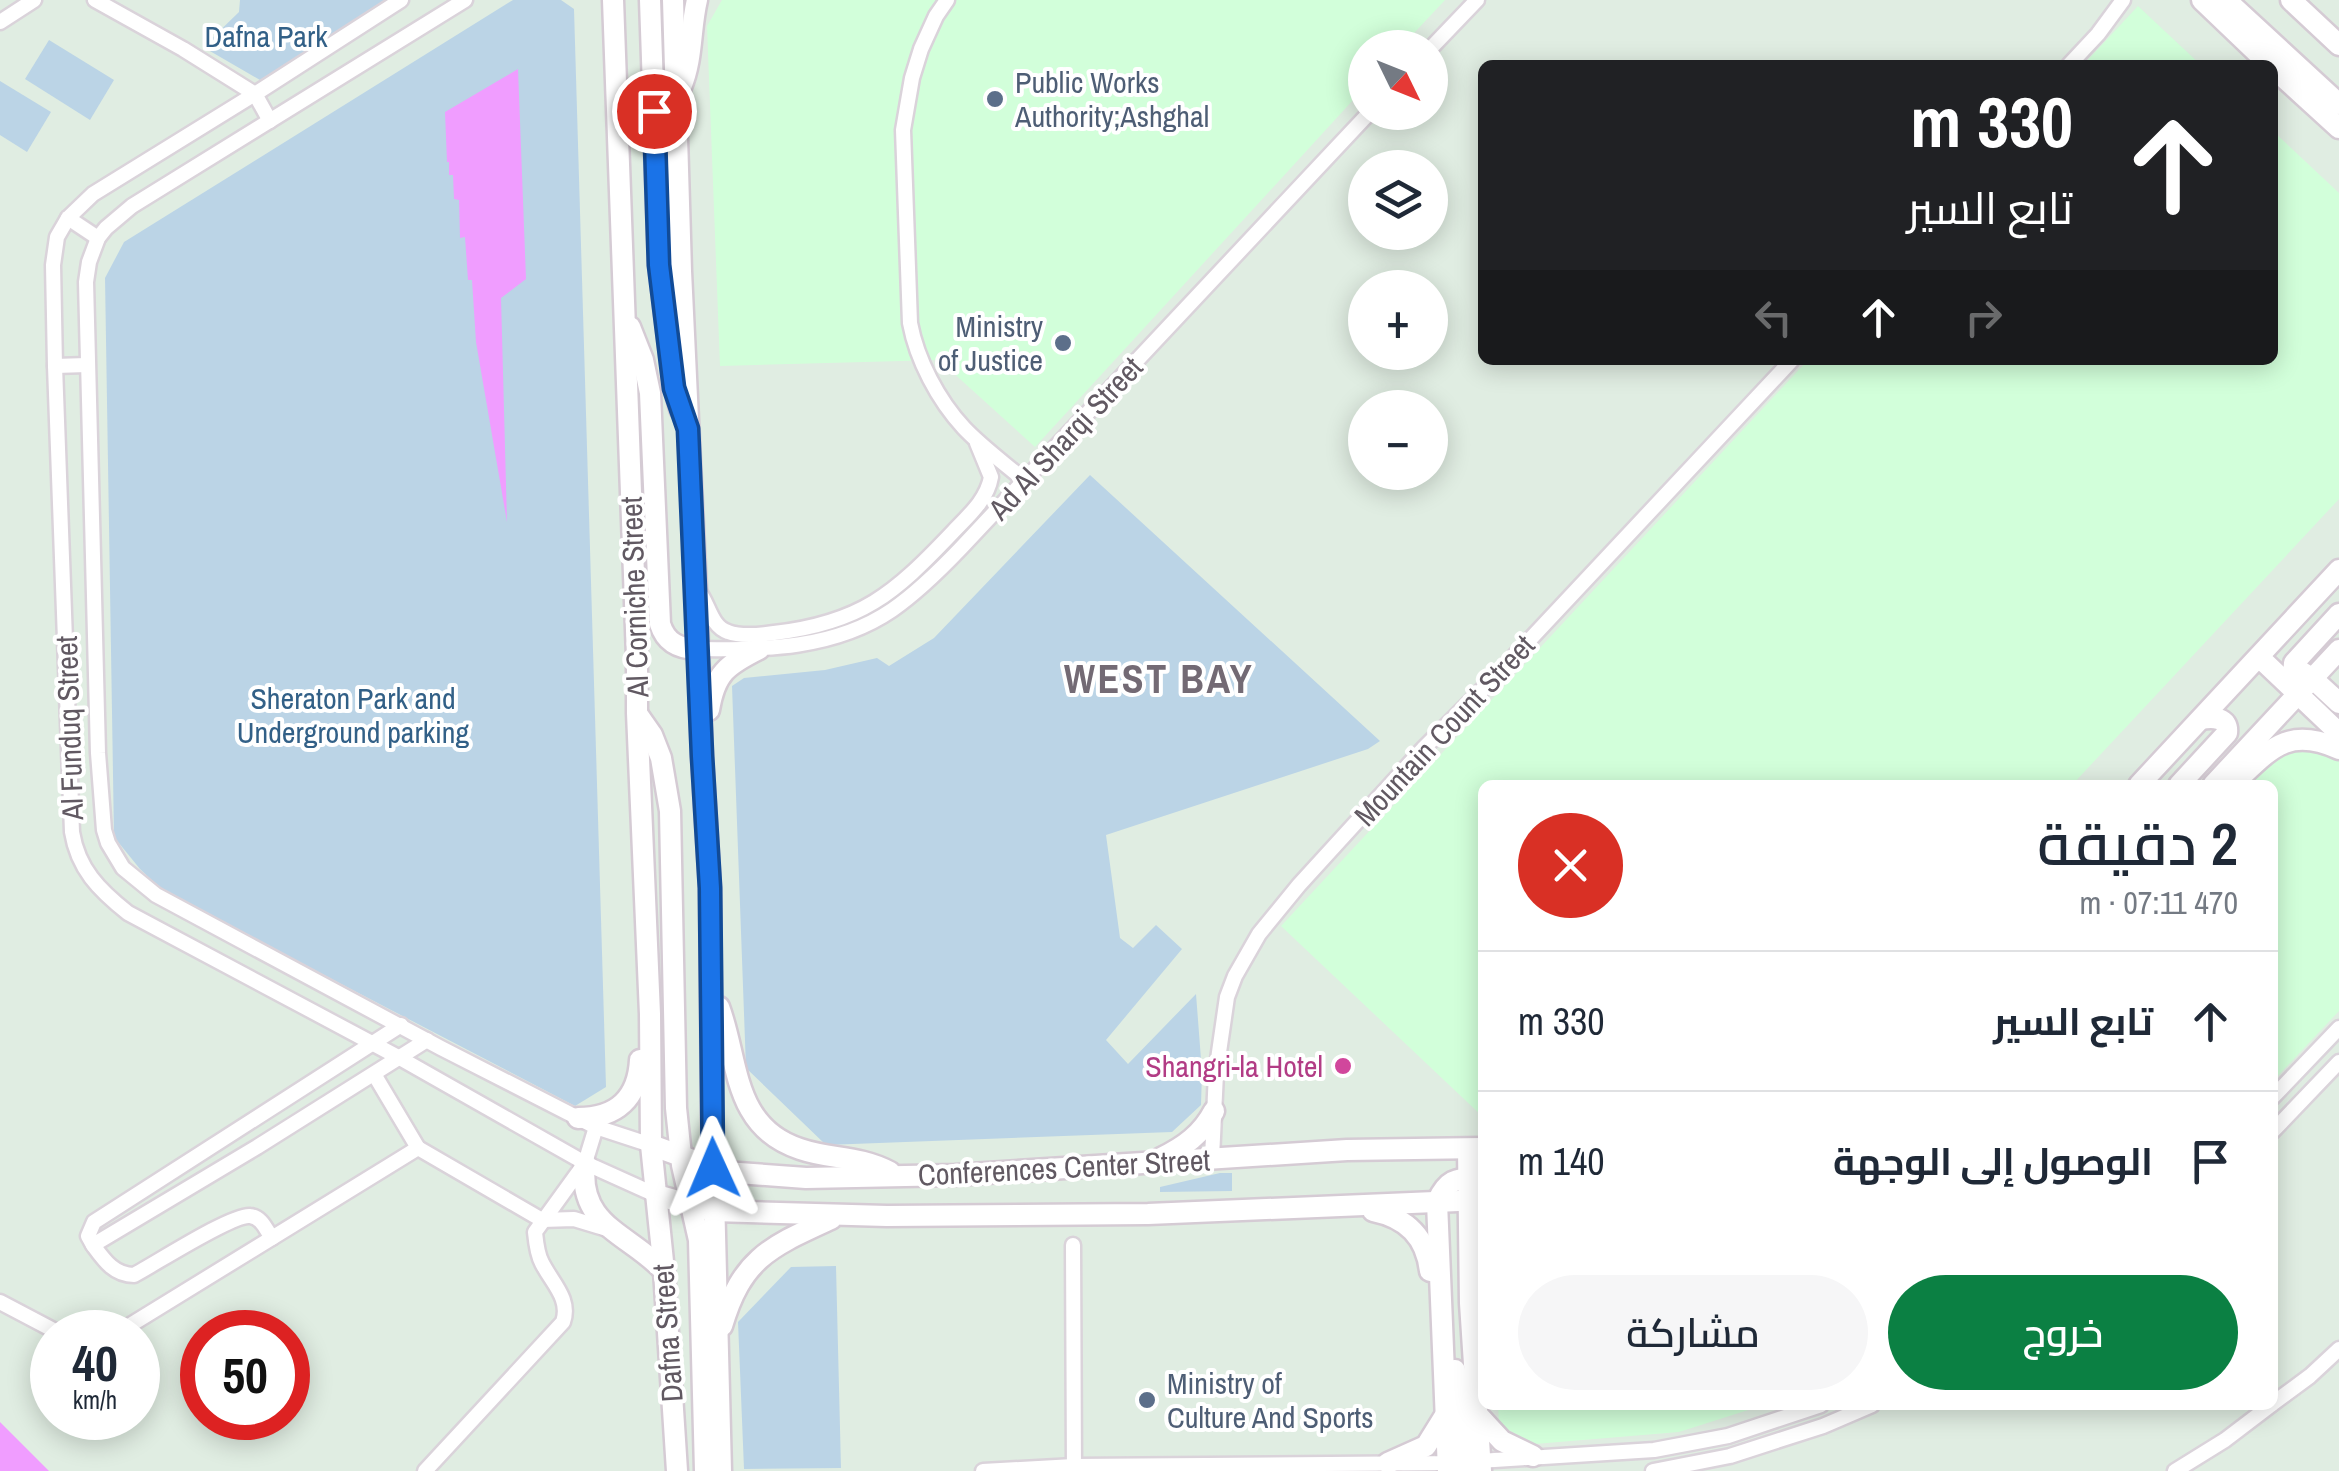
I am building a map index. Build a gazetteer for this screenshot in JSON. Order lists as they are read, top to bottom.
{
  "streets": {
    "main road": ["Al Corniche Street", "Conferences Center Street", "Dafna Street"],
    "street": ["Ad Al Sharqi Street", "Al Funduq Street", "Mountain Count Street"]
  },
  "crossings": [
    ["Ad Al Sharqi Street", "Al Corniche Street"],
    ["Al Corniche Street", "Al Funduq Street"],
    ["Al Corniche Street", "Conferences Center Street"],
    ["Al Corniche Street", "Dafna Street"],
    ["Al Funduq Street", "Conferences Center Street"],
    ["Al Funduq Street", "Dafna Street"],
    ["Mountain Count Street", "Conferences Center Street"],
    ["Conferences Center Street", "Dafna Street"]
  ],
  "districts": ["WEST BAY"],
  "parks": ["Dafna Park", "Sheraton Park and Underground parking"],
  "places": [
    "Public Works Authority;Ashghal",
    "Ministry of Justice",
    "Shangri-la Hotel",
    "Ministry of Culture And Sports"
  ],
  "north": "bottom right",
  "page": {
    "map_buttons": ["+", "−"],
    "turn": ["330 m", "تابع السير"],
    "heading": ["2 دقيقة", "470 m · 07:11"],
    "list": [
      {
        "name": "تابع السير",
        "value": "330 m"
      },
      {
        "name": "الوصول إلى الوجهة",
        "value": "140 m"
      }
    ],
    "buttons": ["خروج", "مشاركة"],
    "speed": "40 km/h",
    "limit": "50"
  }
}
